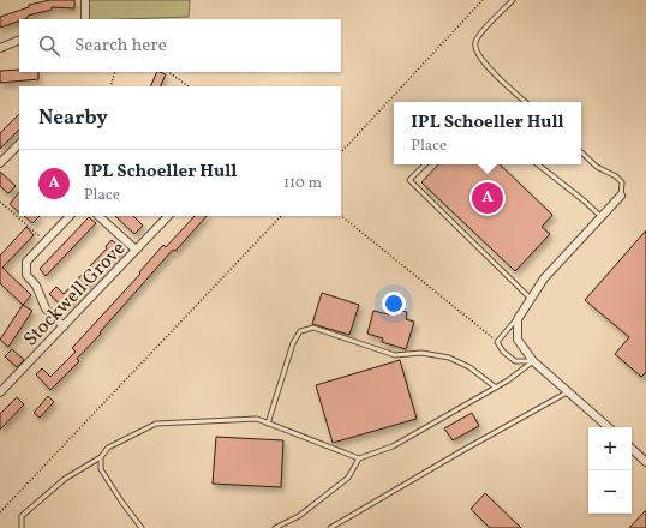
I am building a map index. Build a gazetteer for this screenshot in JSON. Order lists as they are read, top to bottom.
{
  "streets": {
    "street": ["Stockwell Grove"]
  },
  "page": {
    "search": "Search here",
    "heading": "Nearby",
    "popup": ["IPL Schoeller Hull", "Place"],
    "list": [
      {
        "mark": "A",
        "name": "IPL Schoeller Hull",
        "note": "Place",
        "value": "110 m"
      }
    ],
    "pins": "A",
    "map_buttons": ["+", "−"]
  }
}
